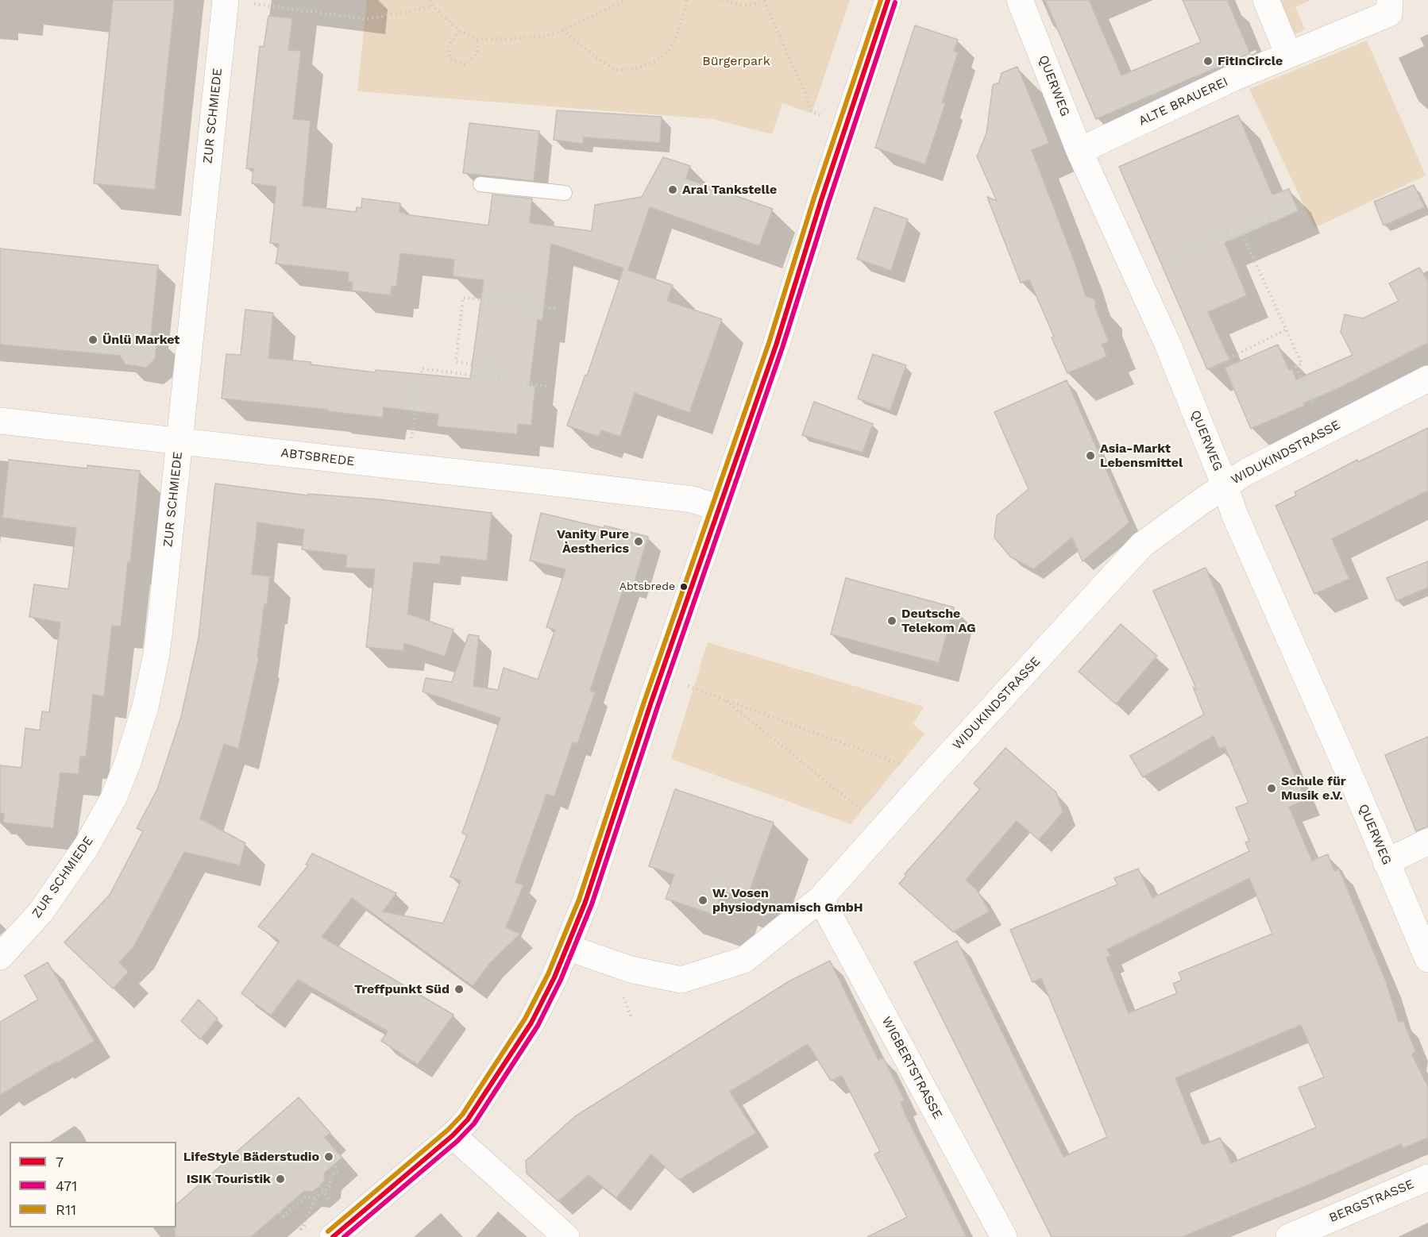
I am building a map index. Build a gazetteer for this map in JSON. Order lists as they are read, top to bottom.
{
  "streets": {
    "street": [
      "QUERWEG",
      "ALTE BRAUEREI",
      "ZUR SCHMIEDE",
      "WIDUKINDSTRASSE",
      "ABTSBREDE",
      "WIGBERTSTRASSE",
      "BERGSTRASSE"
    ]
  },
  "crossings": [
    ["QUERWEG", "ALTE BRAUEREI"],
    ["QUERWEG", "WIDUKINDSTRASSE"],
    ["ZUR SCHMIEDE", "ABTSBREDE"],
    ["WIDUKINDSTRASSE", "WIGBERTSTRASSE"]
  ],
  "parks": ["Bürgerpark"],
  "places": [
    "FitInCircle",
    "Aral Tankstelle",
    "Ünlü Market",
    "Asia-Markt Lebensmittel",
    "Vanity Pure Àestherics",
    "Abtsbrede",
    "Deutsche Telekom AG",
    "Schule für Musik e.V.",
    "W. Vosen physiodynamisch GmbH",
    "Treffpunkt Süd",
    "LifeStyle Bäderstudio",
    "ISIK Touristik"
  ],
  "lines": ["transit line 7", "transit line R11", "transit line 471"],
  "legend": ["7", "471", "R11"]
}
